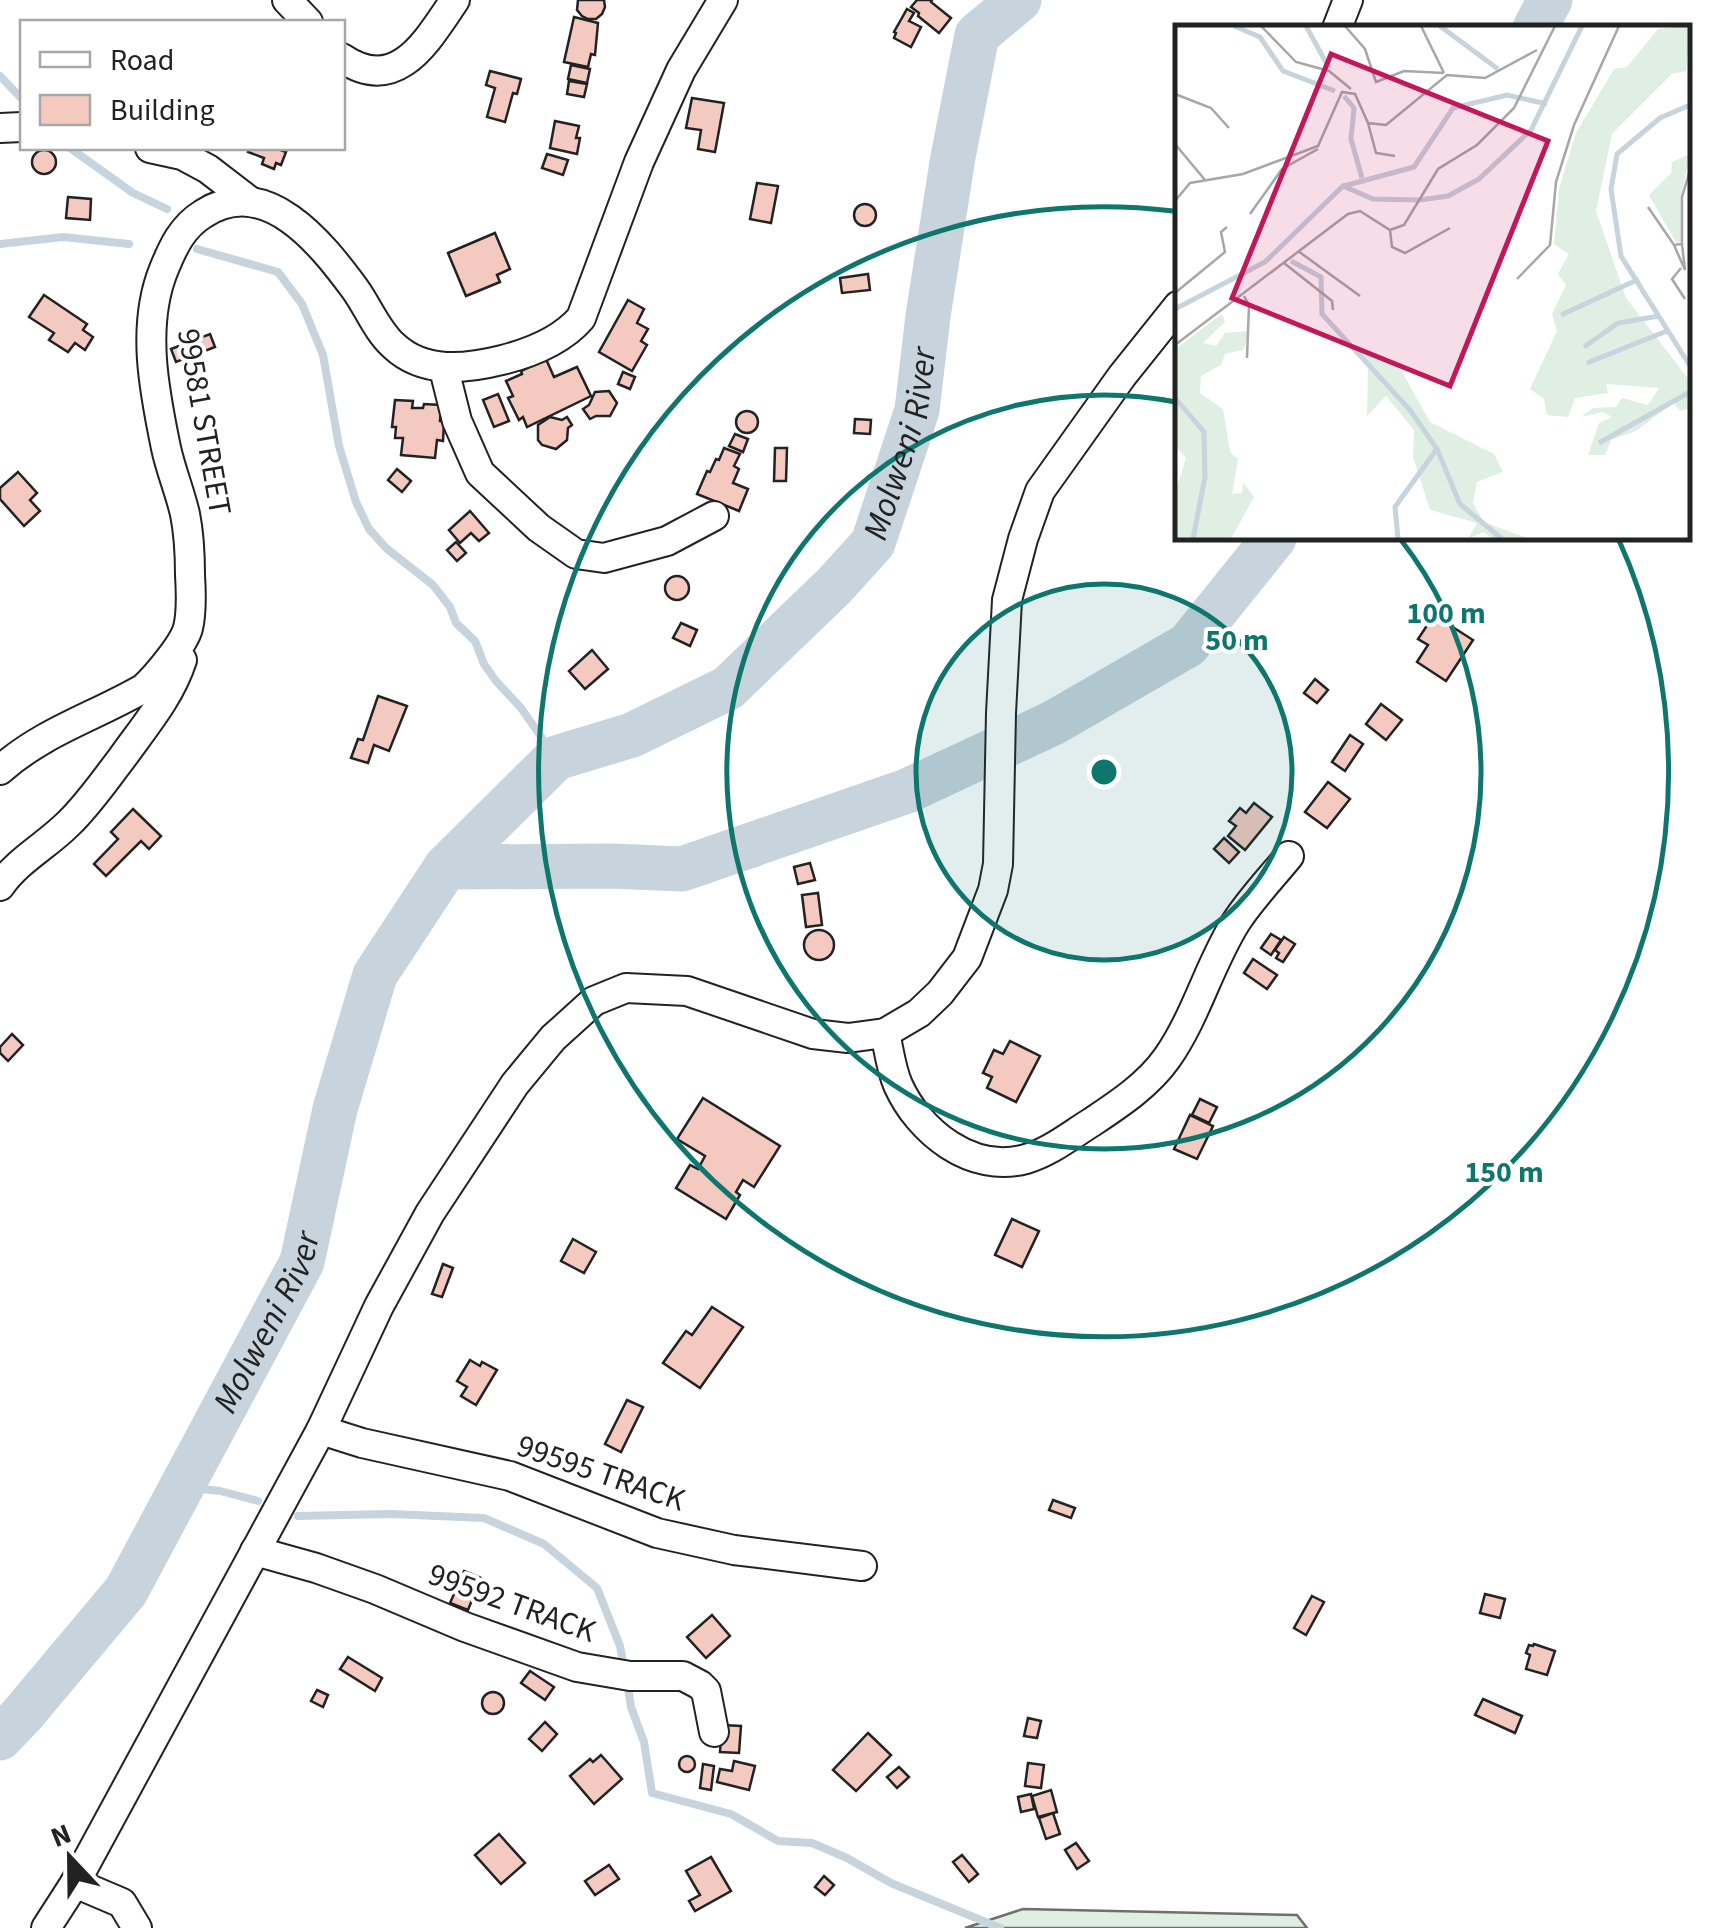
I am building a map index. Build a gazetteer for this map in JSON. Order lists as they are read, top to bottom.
{
  "streets": {
    "street": ["99581 STREET", "99595 TRACK", "99592 TRACK"]
  },
  "water": ["Molweni River"],
  "legend": ["Road", "Building"],
  "north": "top",
  "rings": ["100 m", "50 m", "150 m"]
}
